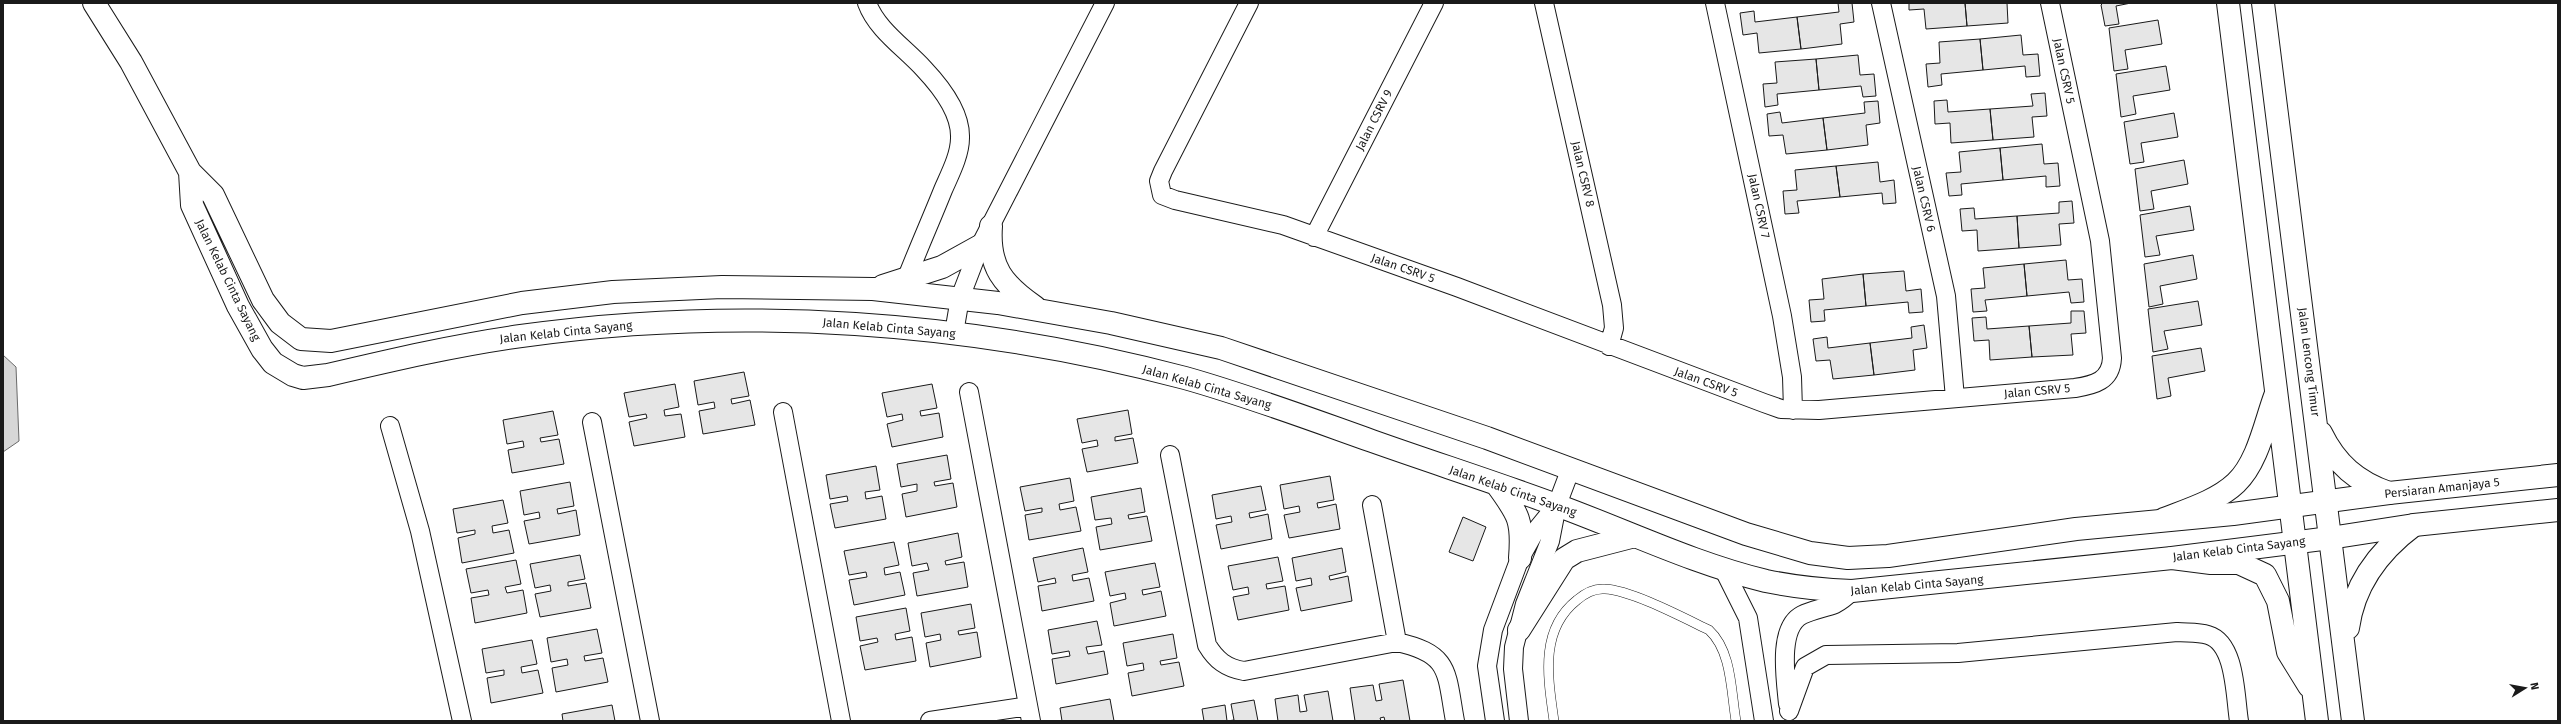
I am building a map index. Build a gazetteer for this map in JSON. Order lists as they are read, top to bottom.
{
  "streets": {
    "main road": ["Jalan Kelab Cinta Sayang", "Jalan Lencong Timur", "Persiaran Amanjaya 5"],
    "street": [
      "Jalan CSRV 5",
      "Jalan CSRV 9",
      "Jalan CSRV 8",
      "Jalan CSRV 6",
      "Jalan CSRV 7"
    ]
  },
  "crossings": [
    ["Jalan CSRV 5", "Jalan CSRV 9"],
    ["Jalan CSRV 5", "Jalan CSRV 8"],
    ["Jalan CSRV 5", "Jalan CSRV 6"],
    ["Jalan CSRV 5", "Jalan CSRV 7"],
    ["Jalan Kelab Cinta Sayang", "Jalan Lencong Timur"],
    ["Jalan Kelab Cinta Sayang", "Persiaran Amanjaya 5"],
    ["Jalan Lencong Timur", "Persiaran Amanjaya 5"]
  ],
  "north": "right"
}
